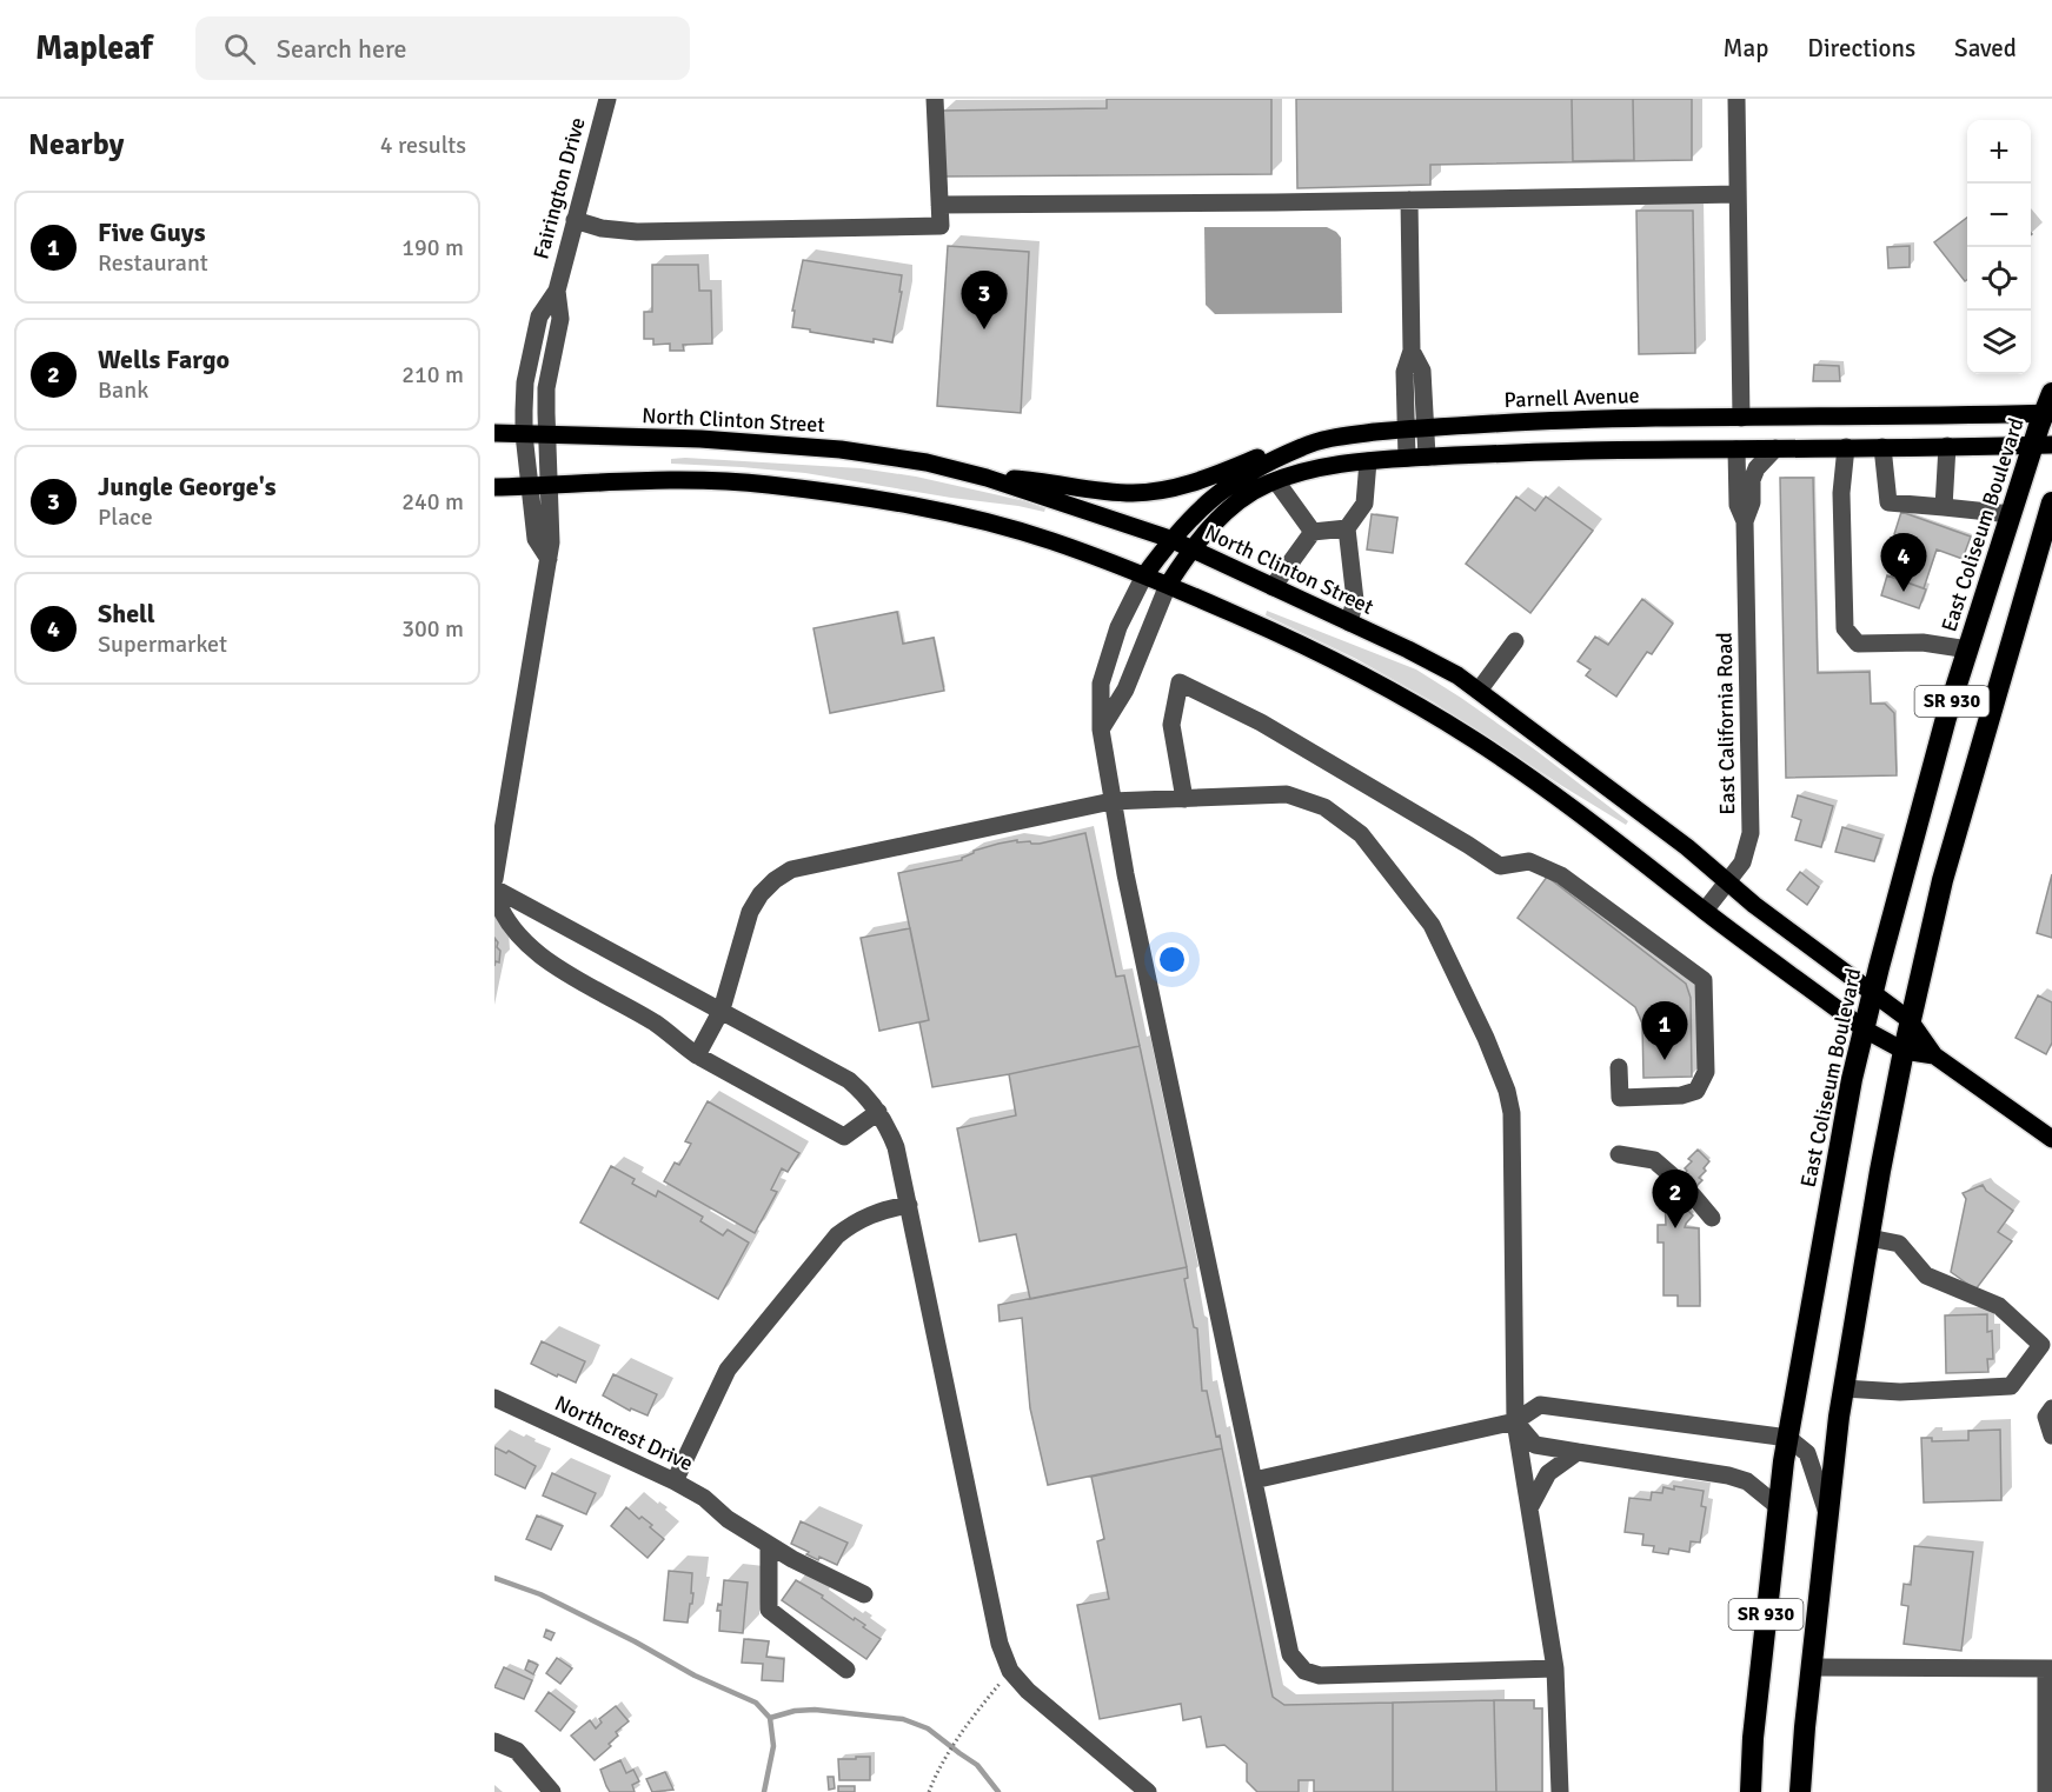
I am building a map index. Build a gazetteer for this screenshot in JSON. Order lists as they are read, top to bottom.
{
  "streets": {
    "highway": ["East Coliseum Boulevard", "SR 930"],
    "main road": ["Parnell Avenue", "North Clinton Street"],
    "street": ["Fairington Drive", "East California Road", "Northcrest Drive"]
  },
  "crossings": [
    ["Fairington Drive", "North Clinton Street"],
    ["Parnell Avenue", "North Clinton Street"],
    ["Parnell Avenue", "East Coliseum Boulevard"],
    ["North Clinton Street", "East Coliseum Boulevard"],
    ["North Clinton Street", "SR 930"],
    ["North Clinton Street", "East California Road"]
  ],
  "page": {
    "header": "Mapleaf",
    "search": "Search here",
    "nav": ["Map", "Directions", "Saved"],
    "heading": ["Nearby", "4 results"],
    "map_buttons": ["+", "−"],
    "list": [
      {
        "mark": "1",
        "name": "Five Guys",
        "note": "Restaurant",
        "value": "190 m"
      },
      {
        "mark": "2",
        "name": "Wells Fargo",
        "note": "Bank",
        "value": "210 m"
      },
      {
        "mark": "3",
        "name": "Jungle George's",
        "note": "Place",
        "value": "240 m"
      },
      {
        "mark": "4",
        "name": "Shell",
        "note": "Supermarket",
        "value": "300 m"
      }
    ],
    "pins": [
      "3",
      "4",
      "1",
      "2"
    ]
  }
}
